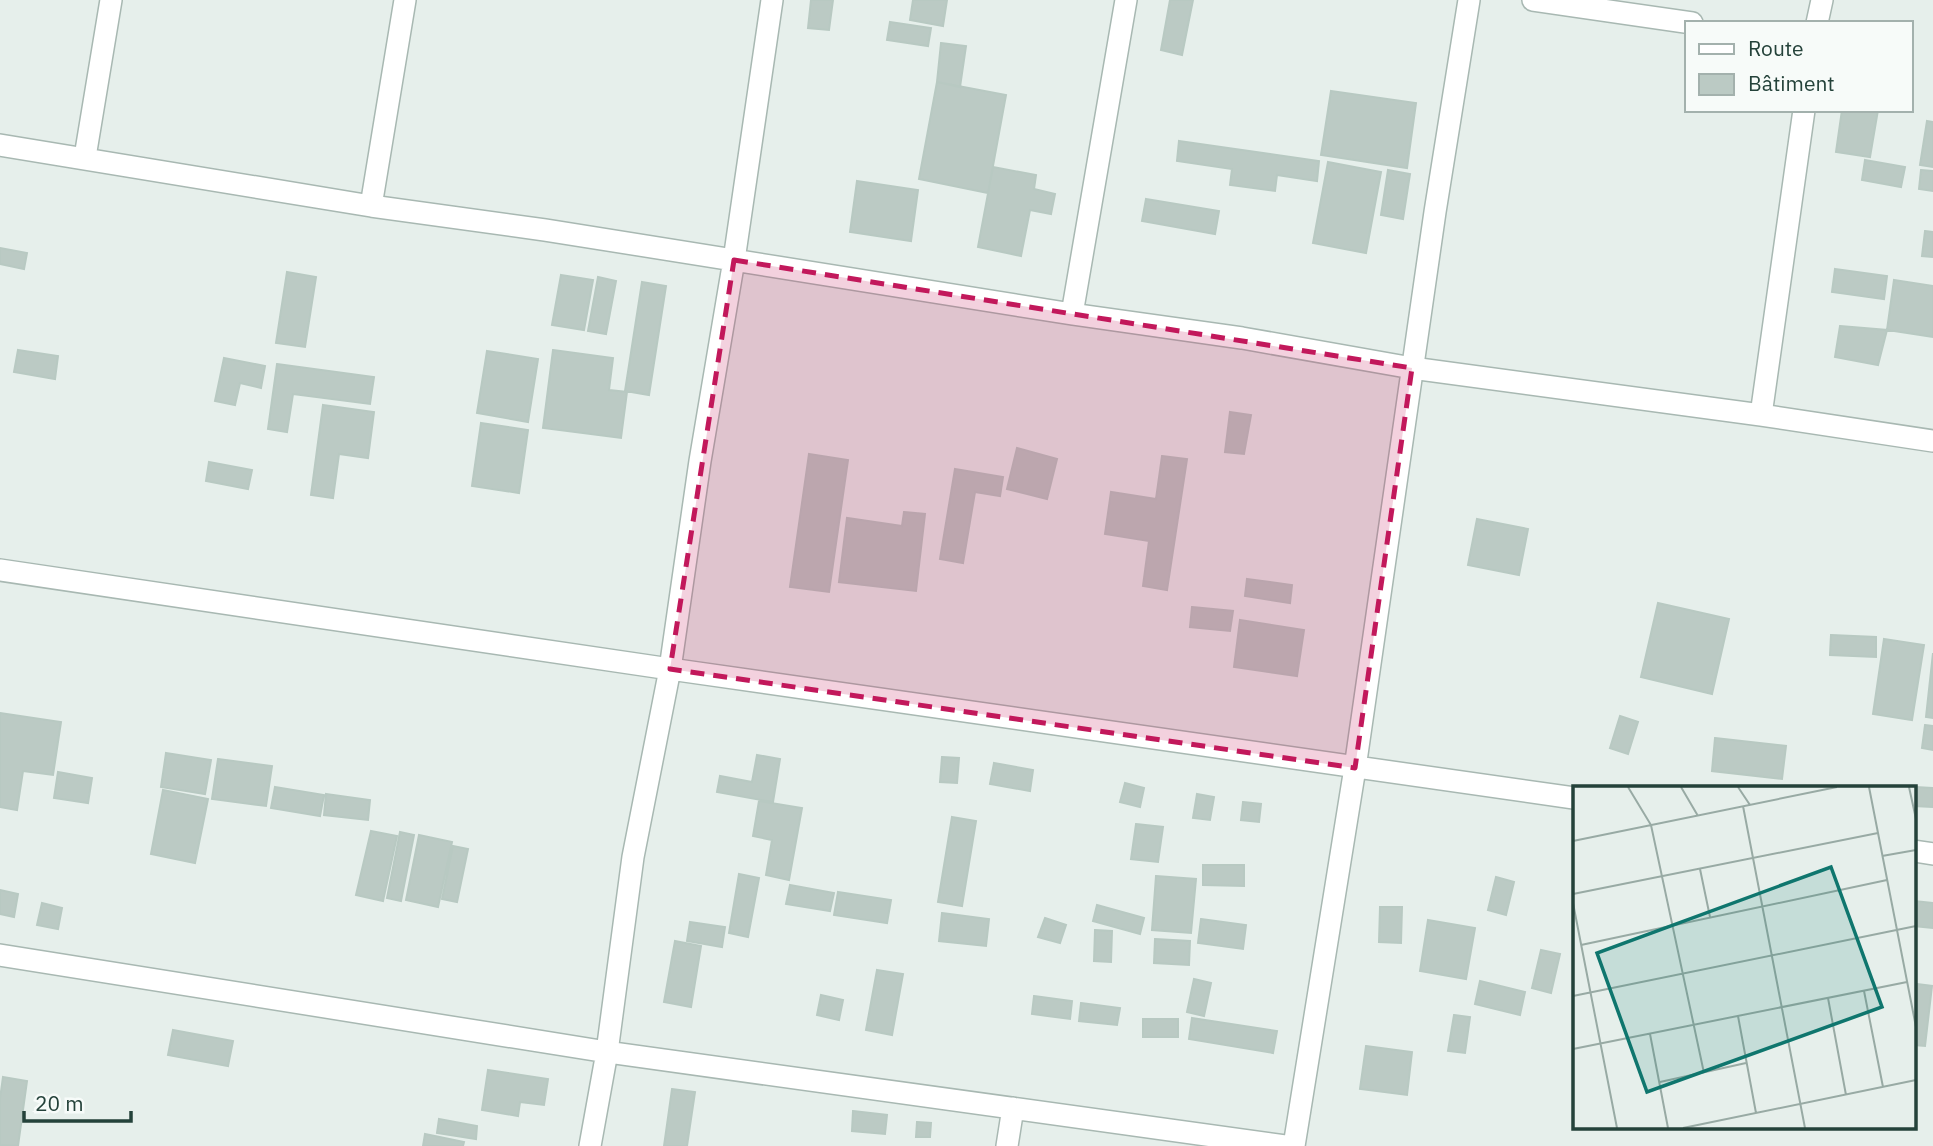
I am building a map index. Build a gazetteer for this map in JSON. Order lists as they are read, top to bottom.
{
  "legend": ["Route", "Bâtiment"],
  "scale_bar": "20 m"
}
